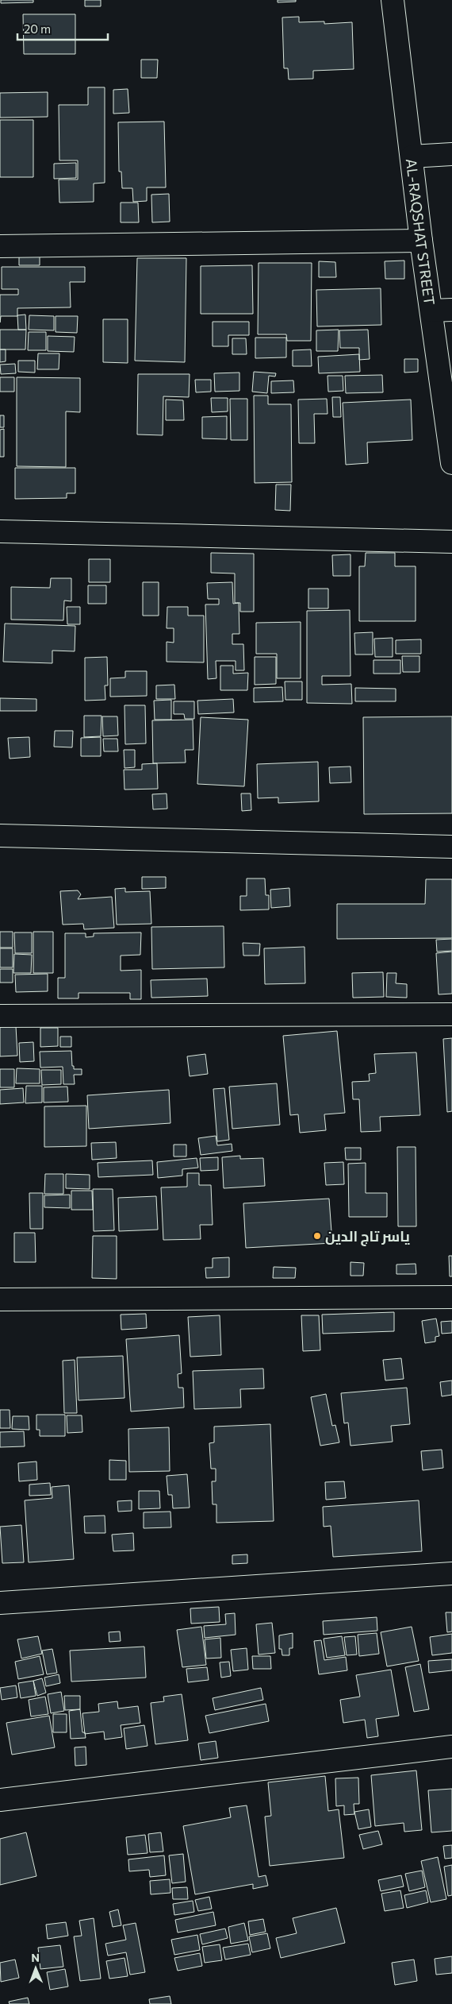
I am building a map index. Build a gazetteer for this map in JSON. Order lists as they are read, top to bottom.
{
  "streets": {
    "street": ["AL-RAQSHAT STREET"]
  },
  "places": ["ياسر تاج الدين"],
  "scale_bar": "20 m",
  "north": "top"
}
